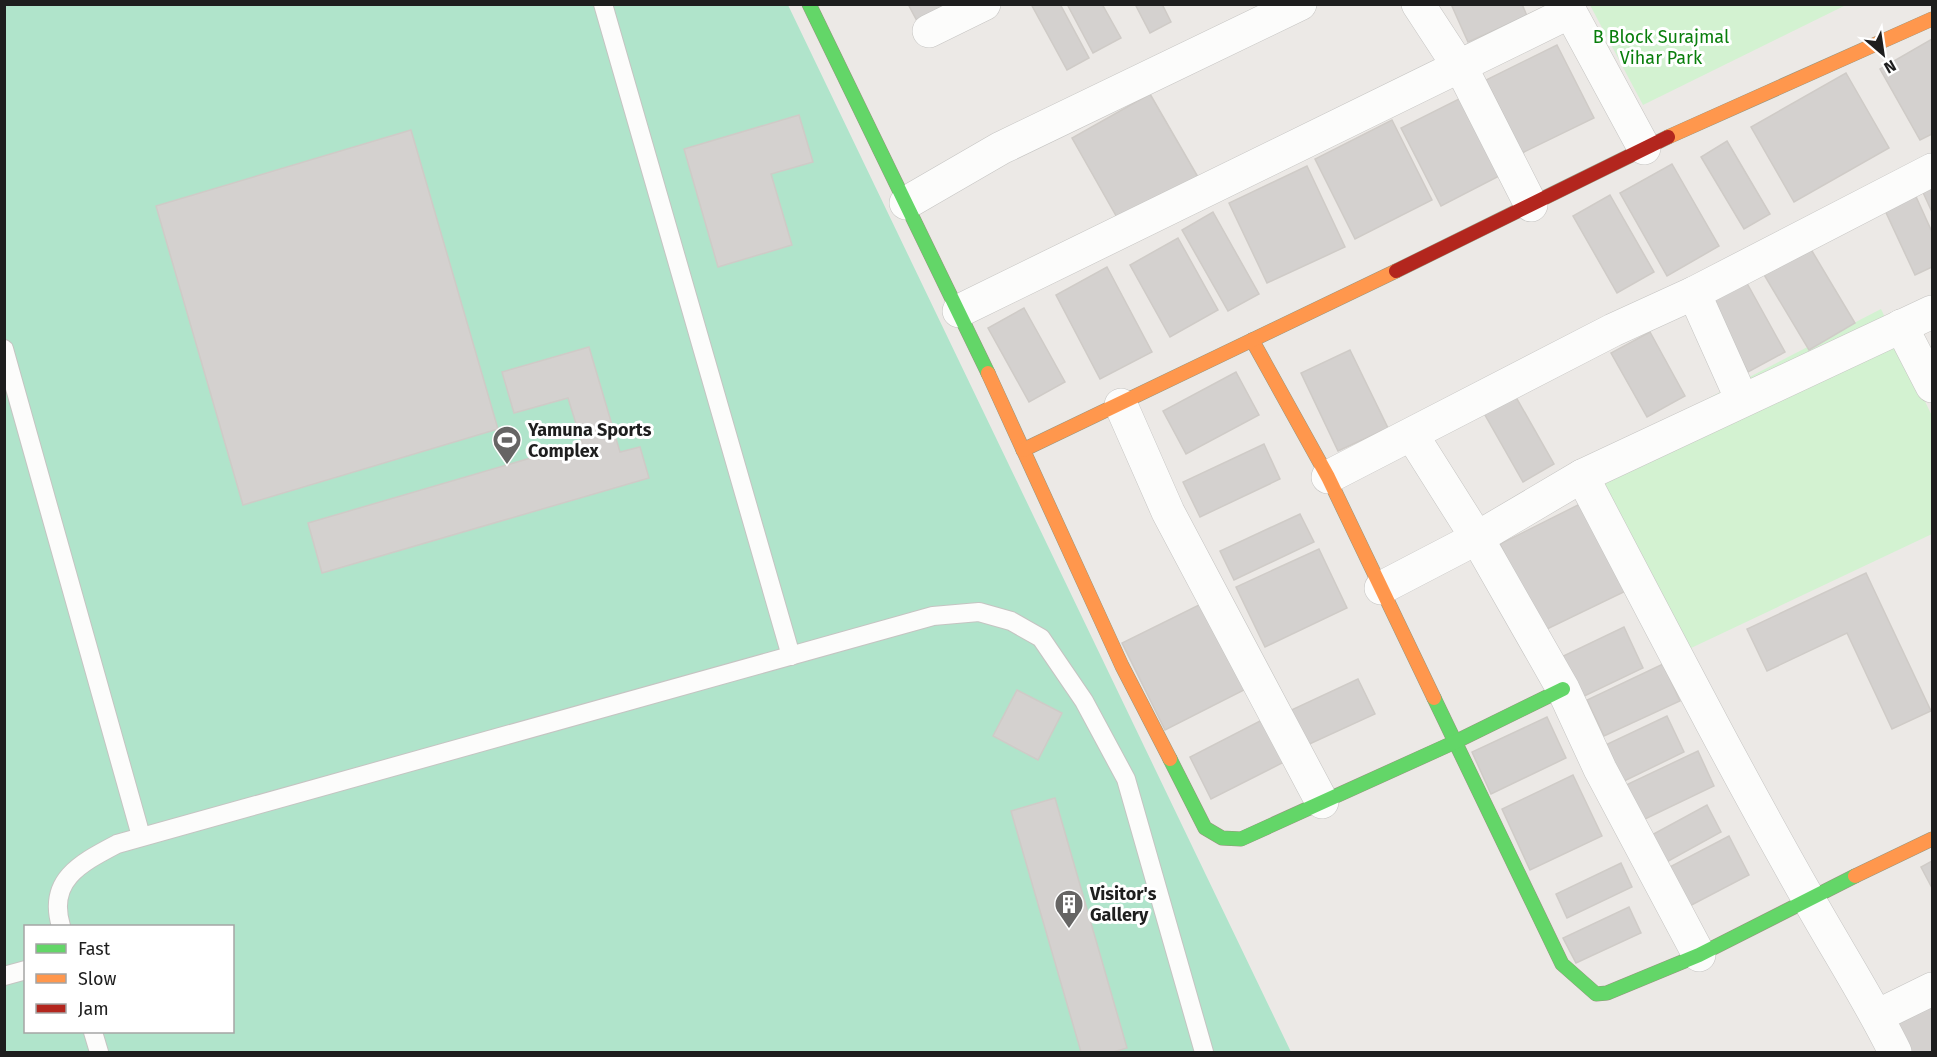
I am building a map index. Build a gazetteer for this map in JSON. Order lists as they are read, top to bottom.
{
  "parks": ["B Block Surajmal Vihar Park"],
  "places": {
    "sports": ["Yamuna Sports Complex"],
    "building": ["Visitor's Gallery"]
  },
  "legend": ["Fast", "Slow", "Jam"],
  "north": "bottom right"
}
